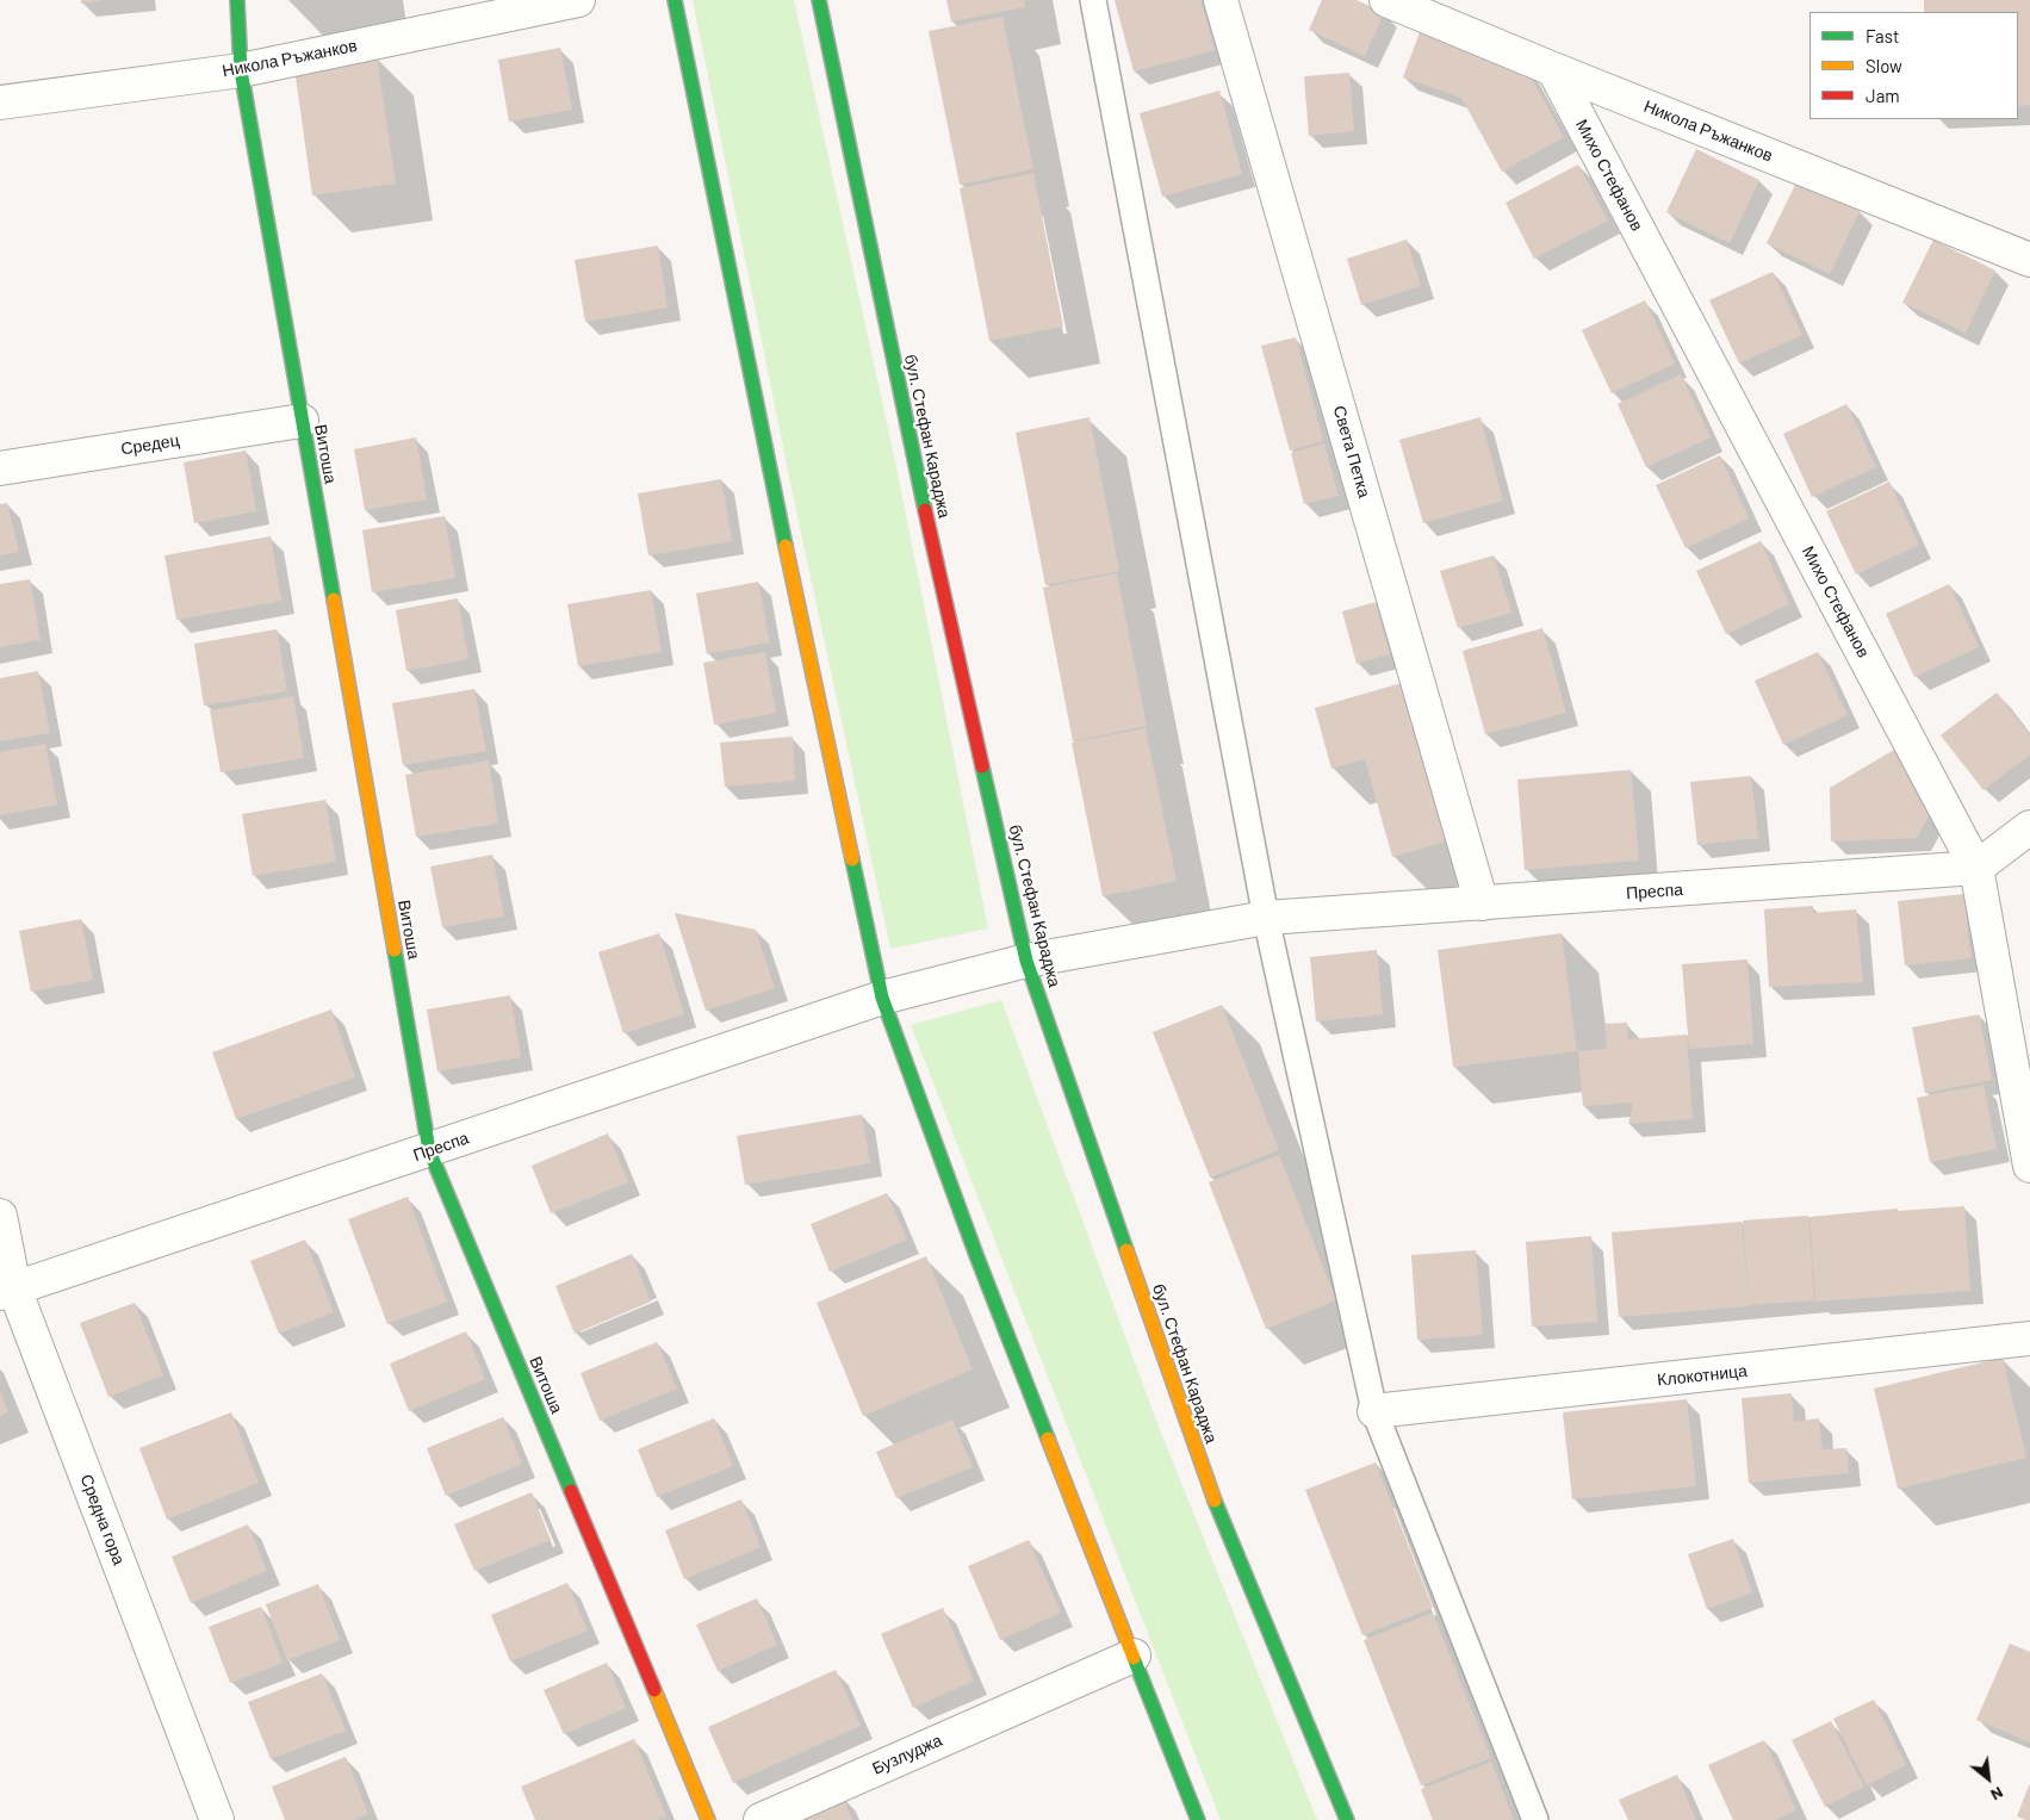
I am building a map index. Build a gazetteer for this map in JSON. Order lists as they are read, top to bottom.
{
  "streets": {
    "street": [
      "Никола Ръжанков",
      "Михо Стефанов",
      "бул. Стефан Караджа",
      "Средец",
      "Света Петка",
      "Витоша",
      "Преспа",
      "Клокотница",
      "Средна гора",
      "Бузлуджа"
    ]
  },
  "crossings": [
    ["Никола Ръжанков", "Михо Стефанов"],
    ["Никола Ръжанков", "Витоша"],
    ["Михо Стефанов", "Преспа"],
    ["бул. Стефан Караджа", "Преспа"],
    ["Средец", "Витоша"],
    ["Света Петка", "Преспа"],
    ["Витоша", "Преспа"],
    ["Преспа", "Средна гора"]
  ],
  "legend": ["Fast", "Slow", "Jam"],
  "north": "bottom right"
}
